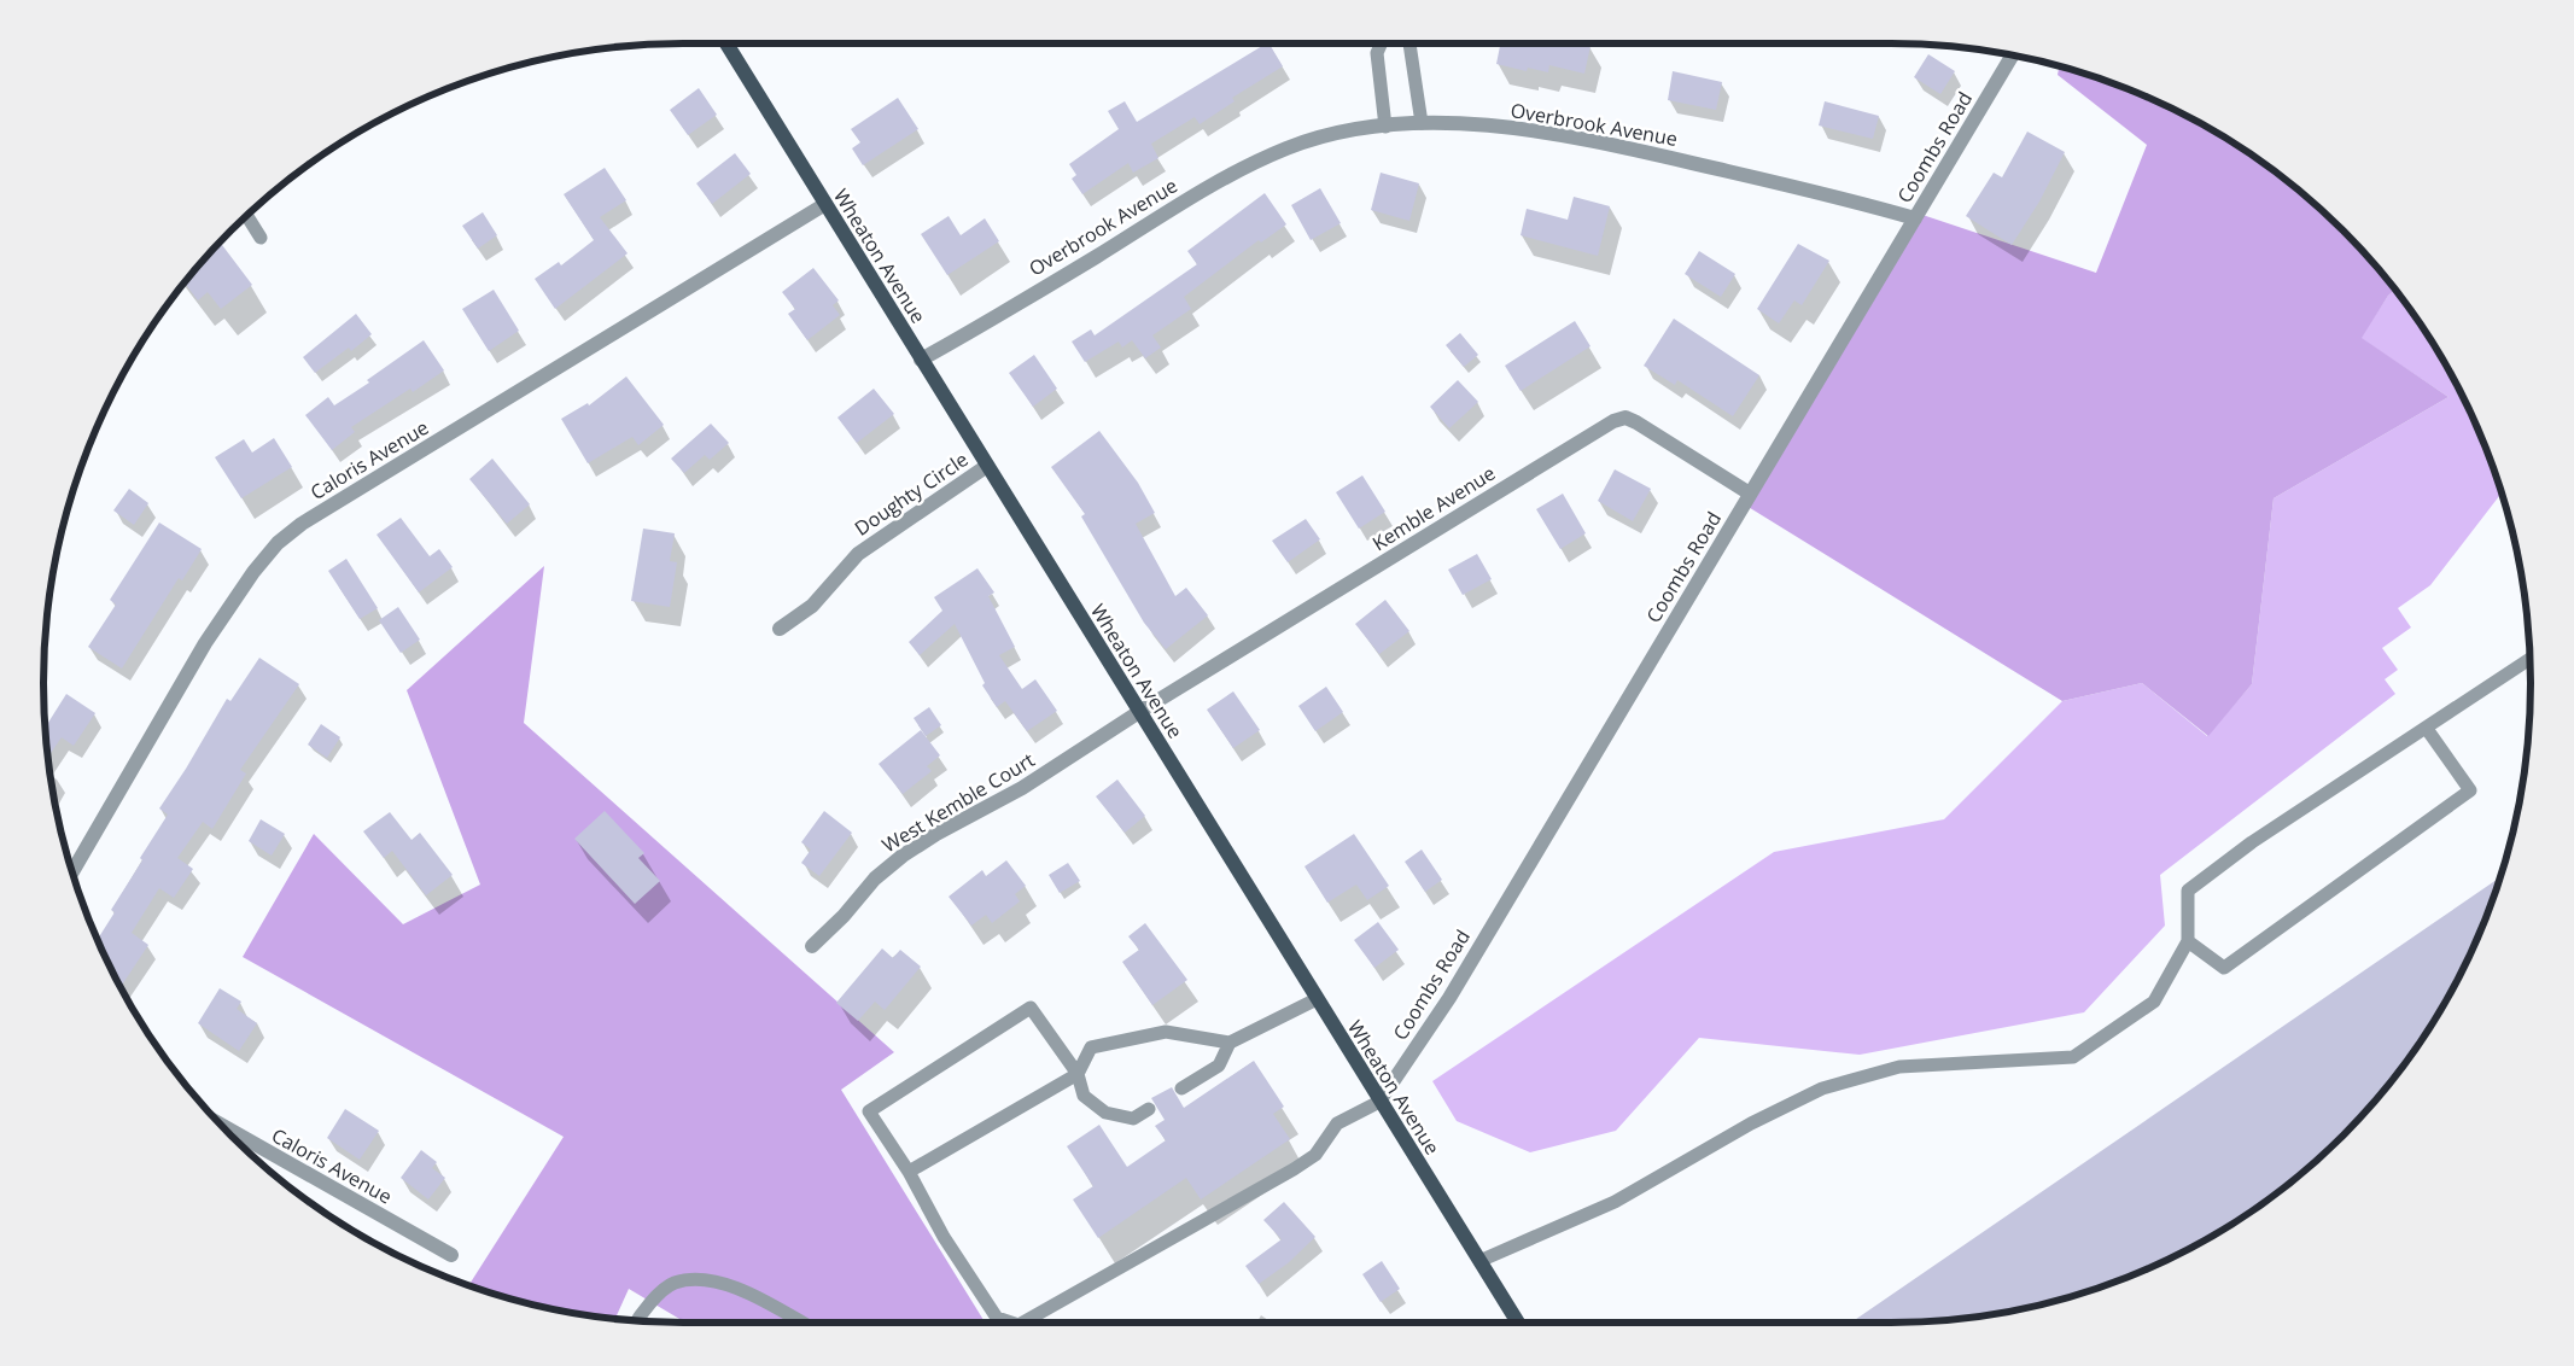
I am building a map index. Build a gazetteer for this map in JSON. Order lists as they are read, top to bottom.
{
  "streets": {
    "main road": ["Wheaton Avenue"],
    "street": [
      "Overbrook Avenue",
      "Coombs Road",
      "Caloris Avenue",
      "Doughty Circle",
      "Kemble Avenue",
      "West Kemble Court"
    ]
  },
  "crossings": [
    ["Overbrook Avenue", "Coombs Road"],
    ["Overbrook Avenue", "Wheaton Avenue"],
    ["Coombs Road", "Wheaton Avenue"],
    ["Coombs Road", "Kemble Avenue"],
    ["Wheaton Avenue", "Caloris Avenue"],
    ["Wheaton Avenue", "Doughty Circle"],
    ["Wheaton Avenue", "Kemble Avenue"],
    ["Wheaton Avenue", "West Kemble Court"],
    ["Kemble Avenue", "West Kemble Court"]
  ]
}
